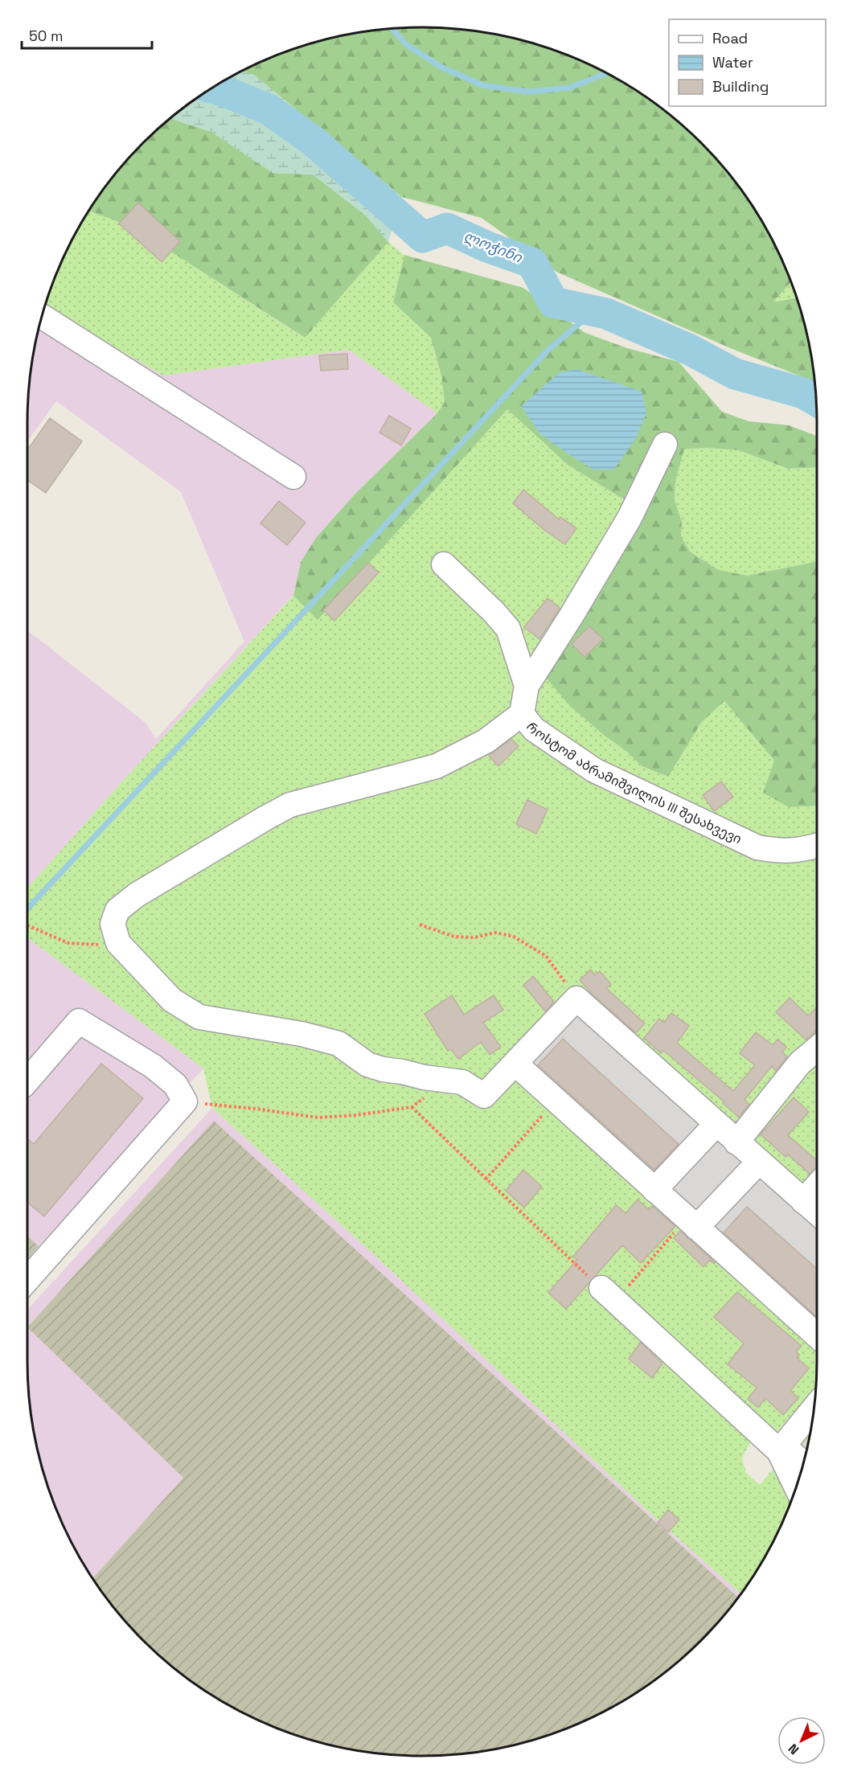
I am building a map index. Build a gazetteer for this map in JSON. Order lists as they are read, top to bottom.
{
  "streets": {
    "street": ["როსტომ აბრამიშვილის III შესახვევი"]
  },
  "water": ["ლოჭინი"],
  "legend": ["Road", "Water", "Building"],
  "scale_bar": "50 m",
  "north": "bottom left"
}
